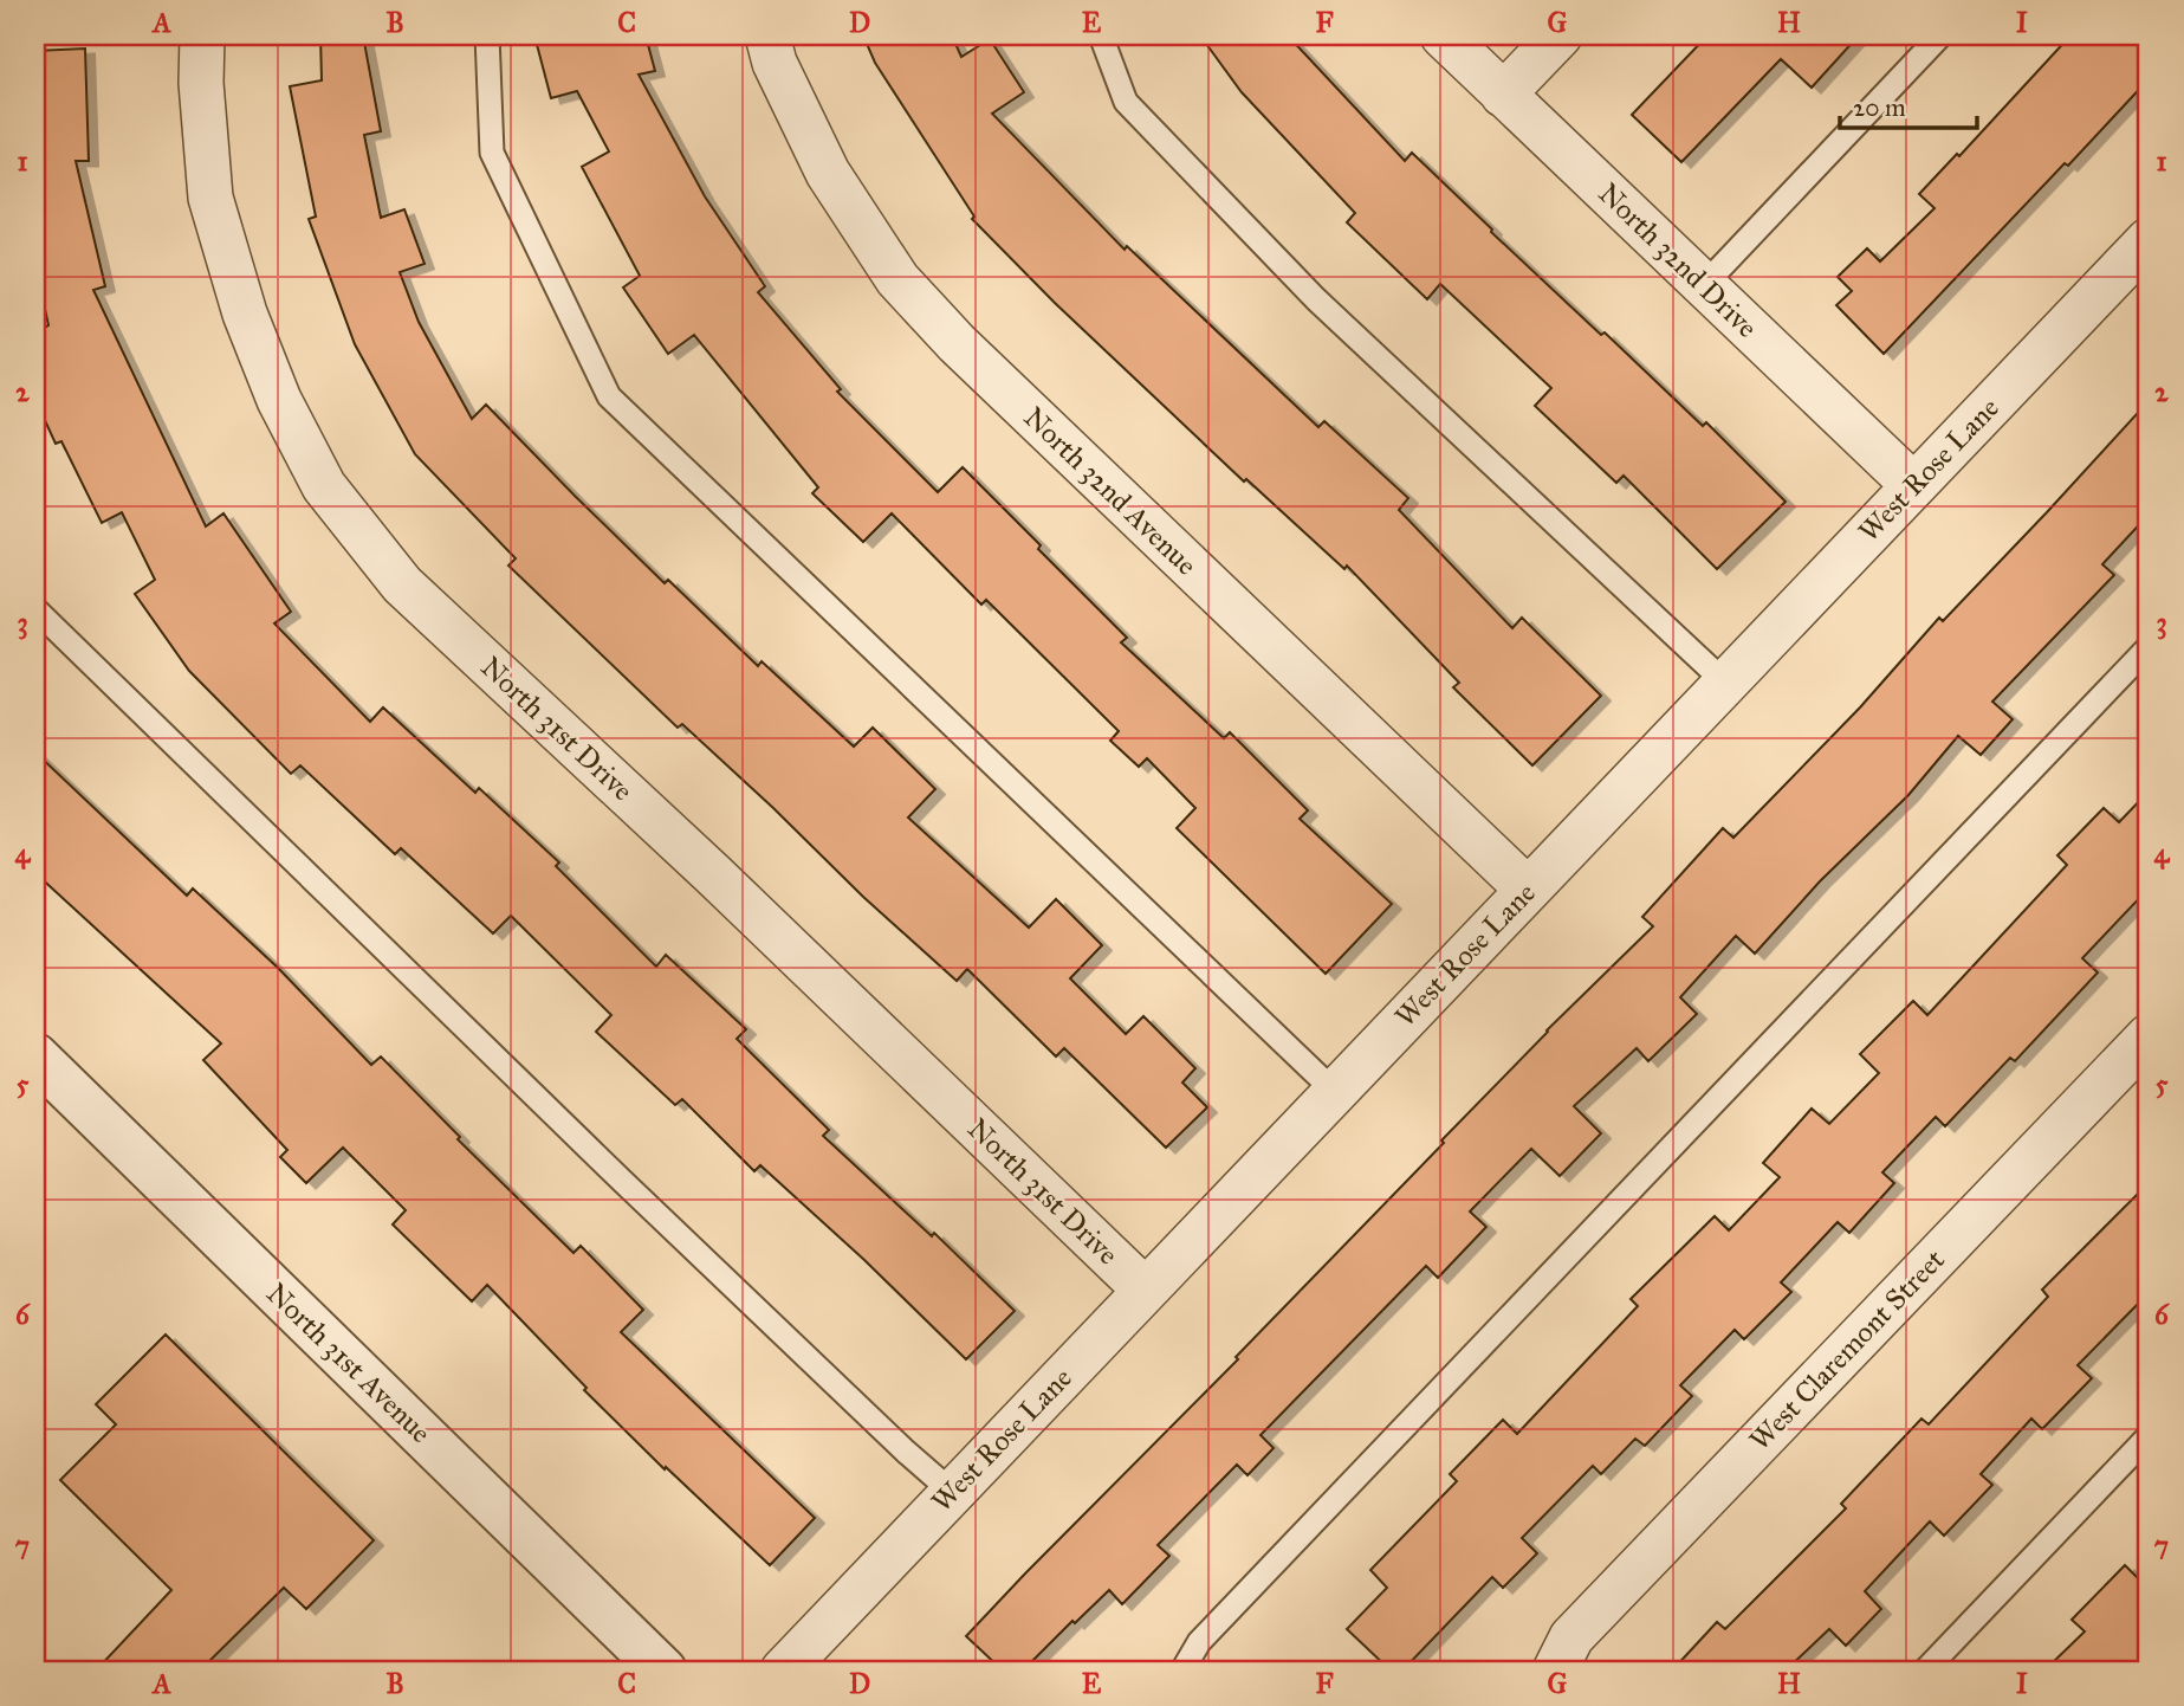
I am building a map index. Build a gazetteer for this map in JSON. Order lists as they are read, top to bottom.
{
  "streets": {
    "street": [
      "North 32nd Drive",
      "West Rose Lane",
      "North 32nd Avenue",
      "North 31st Drive",
      "West Claremont Street",
      "North 31st Avenue"
    ]
  },
  "crossings": [
    ["North 32nd Drive", "West Rose Lane"],
    ["West Rose Lane", "North 32nd Avenue"],
    ["West Rose Lane", "North 31st Drive"]
  ],
  "scale_bar": "20 m",
  "grid": {
    "columns": [
      "A",
      "B",
      "C",
      "D",
      "E",
      "F",
      "G",
      "H",
      "I"
    ],
    "rows": [
      "1",
      "2",
      "3",
      "4",
      "5",
      "6",
      "7"
    ]
  }
}
